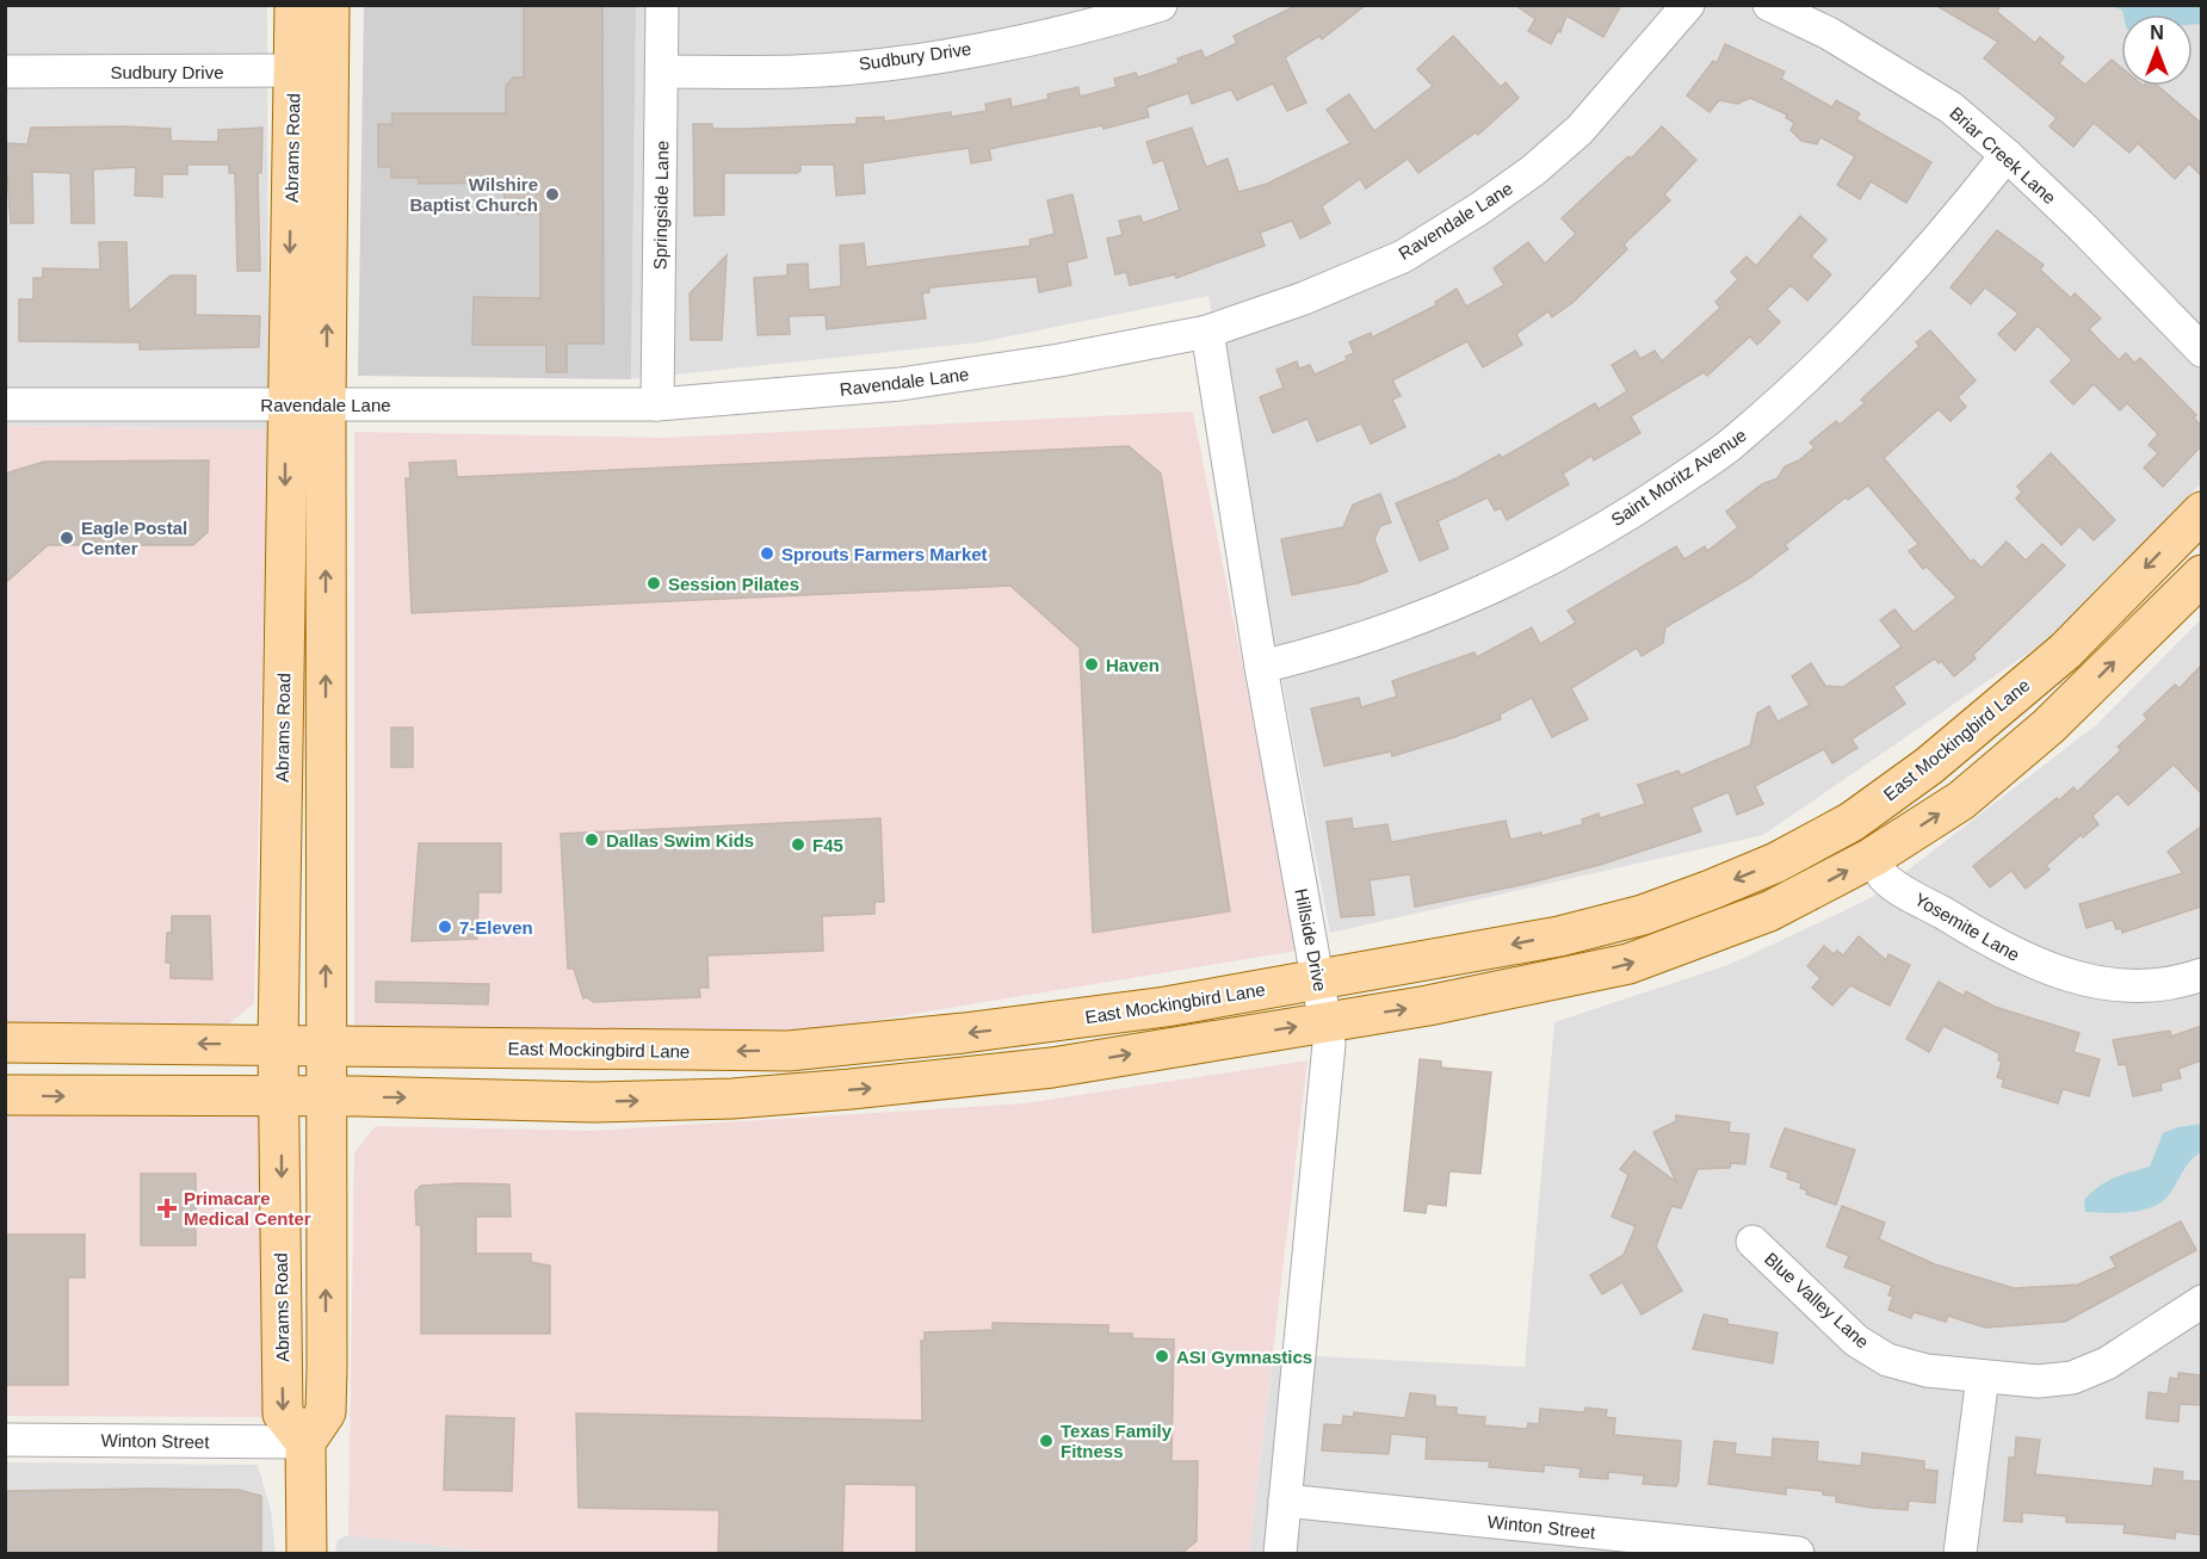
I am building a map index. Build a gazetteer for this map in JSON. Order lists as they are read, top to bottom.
{
  "streets": {
    "main road": ["Abrams Road", "East Mockingbird Lane"],
    "street": [
      "Sudbury Drive",
      "Briar Creek Lane",
      "Springside Lane",
      "Ravendale Lane",
      "Saint Moritz Avenue",
      "Yosemite Lane",
      "Hillside Drive",
      "Blue Valley Lane",
      "Winton Street"
    ]
  },
  "crossings": [
    ["Sudbury Drive", "Abrams Road"],
    ["Sudbury Drive", "Springside Lane"],
    ["Abrams Road", "Ravendale Lane"],
    ["Abrams Road", "East Mockingbird Lane"],
    ["Abrams Road", "Winton Street"],
    ["Briar Creek Lane", "Saint Moritz Avenue"],
    ["Springside Lane", "Ravendale Lane"],
    ["Ravendale Lane", "Hillside Drive"],
    ["Saint Moritz Avenue", "Hillside Drive"],
    ["East Mockingbird Lane", "Hillside Drive"],
    ["Hillside Drive", "Winton Street"]
  ],
  "places": {
    "other": [
      "Wilshire Baptist Church",
      "Eagle Postal Center",
      "Sprouts Farmers Market",
      "Session Pilates",
      "Haven",
      "Dallas Swim Kids",
      "F45",
      "7-Eleven",
      "ASI Gymnastics",
      "Texas Family Fitness"
    ],
    "health": ["Primacare Medical Center"]
  },
  "north": "top"
}
